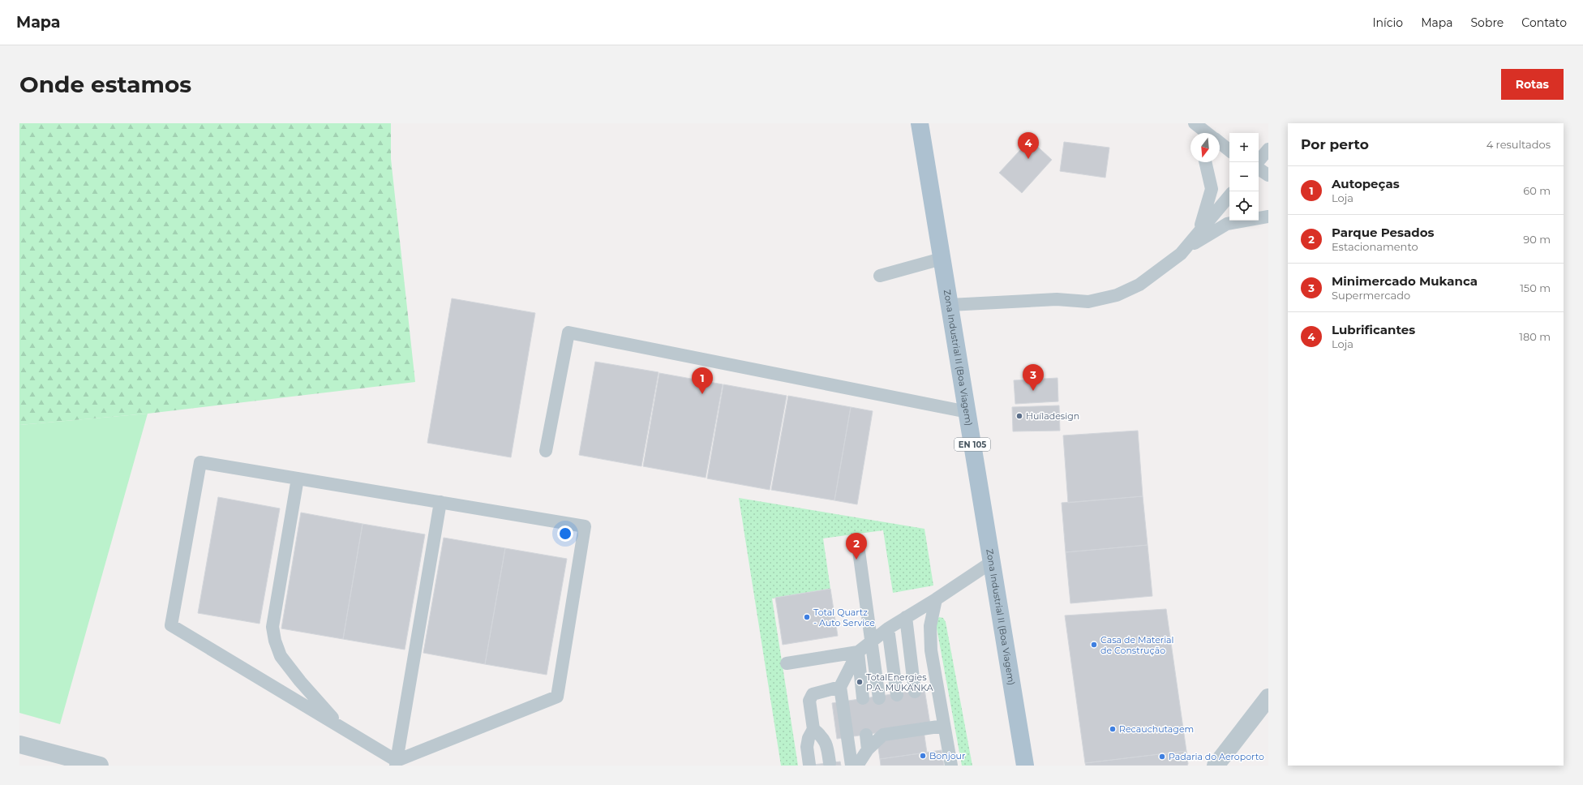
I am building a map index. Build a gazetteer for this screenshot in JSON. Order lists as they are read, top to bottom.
{
  "streets": {
    "main road": ["Zona Industrial II (Boa Viagem)", "EN 105"]
  },
  "places": [
    "Huíladesign",
    "Total Quartz - Auto Service",
    "Casa de Material de Construção",
    "TotalEnergies P.A. MUKANKA",
    "Recauchutagem",
    "Bonjour",
    "Padaria do Aeroporto"
  ],
  "north": "bottom",
  "page": {
    "header": "Mapa",
    "nav": [
      "Início",
      "Mapa",
      "Sobre",
      "Contato"
    ],
    "buttons": "Rotas",
    "title": "Onde estamos",
    "heading": ["Por perto", "4 resultados"],
    "pins": [
      "4",
      "3",
      "1",
      "2"
    ],
    "map_buttons": ["+", "−"],
    "list": [
      {
        "mark": "1",
        "name": "Autopeças",
        "note": "Loja",
        "value": "60 m"
      },
      {
        "mark": "2",
        "name": "Parque Pesados",
        "note": "Estacionamento",
        "value": "90 m"
      },
      {
        "mark": "3",
        "name": "Minimercado Mukanca",
        "note": "Supermercado",
        "value": "150 m"
      },
      {
        "mark": "4",
        "name": "Lubrificantes",
        "note": "Loja",
        "value": "180 m"
      }
    ]
  }
}
